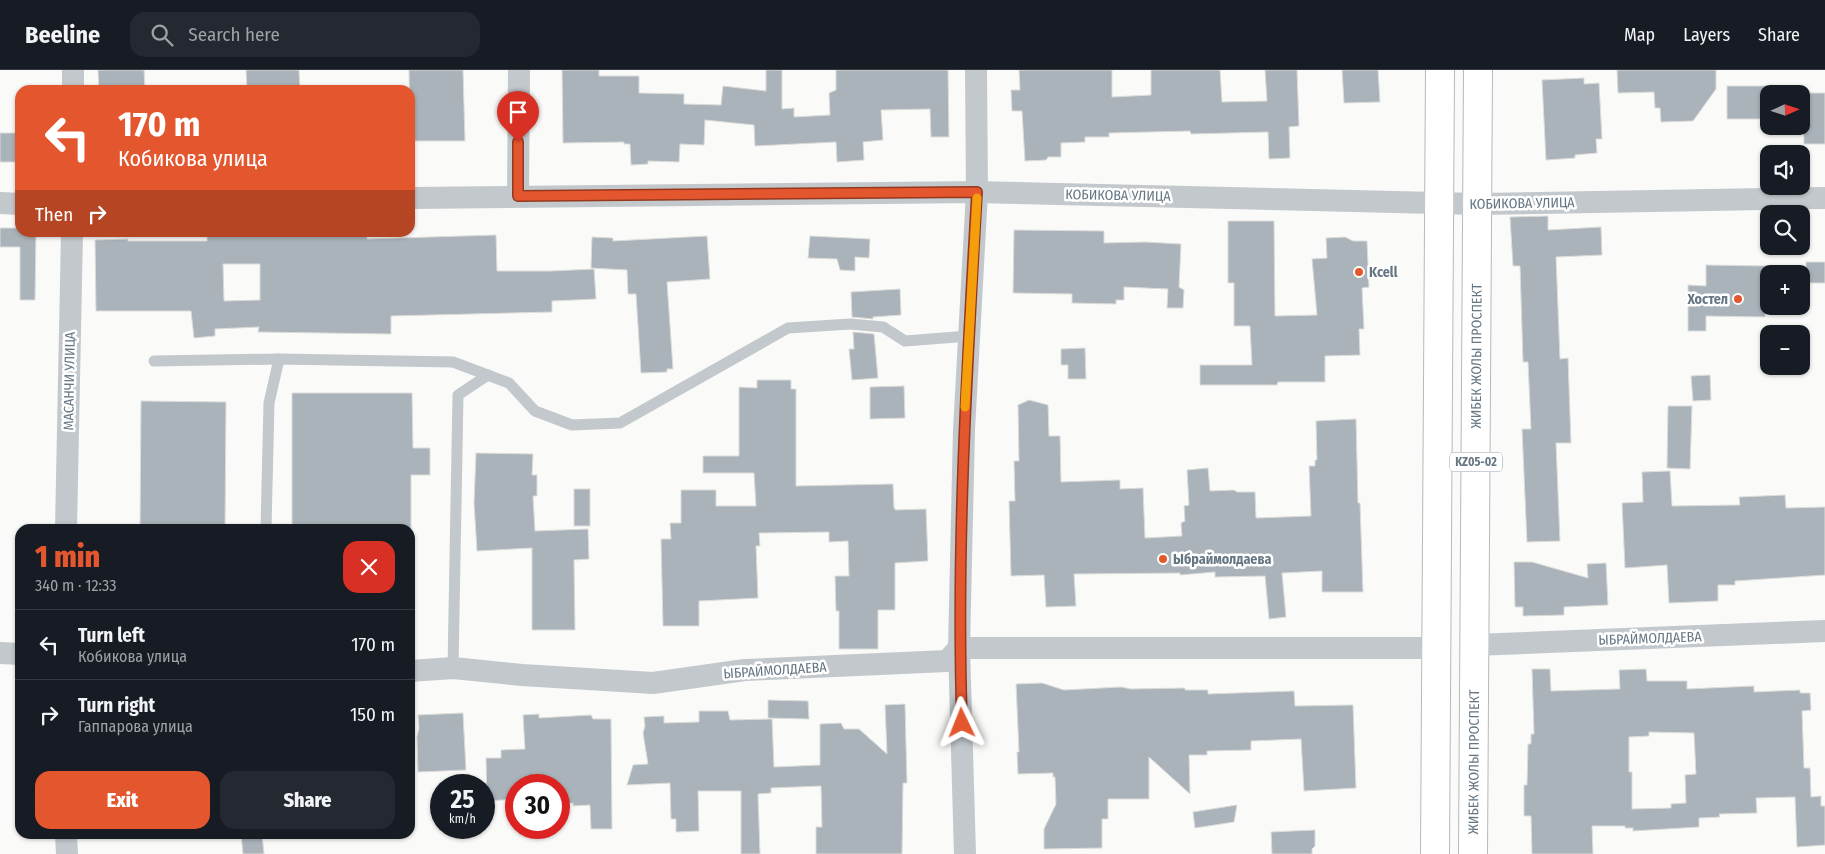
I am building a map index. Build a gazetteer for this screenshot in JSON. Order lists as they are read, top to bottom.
{
  "streets": {
    "highway": ["ЖИБЕК ЖОЛЫ ПРОСПЕКТ", "KZ05-02"],
    "street": ["КОБИКОВА УЛИЦА", "МАСАНЧИ УЛИЦА", "ЫБРАЙМОЛДАЕВА"]
  },
  "crossings": [
    ["КОБИКОВА УЛИЦА", "ЖИБЕК ЖОЛЫ ПРОСПЕКТ"],
    ["ЖИБЕК ЖОЛЫ ПРОСПЕКТ", "ЫБРАЙМОЛДАЕВА"]
  ],
  "places": ["Kcell", "Хостел", "Ыбраймолдаева"],
  "north": "right",
  "page": {
    "header": "Beeline",
    "search": "Search here",
    "nav": ["Map", "Layers", "Share"],
    "map_buttons": ["+", "−"],
    "turn": ["170 m", "Кобикова улица"],
    "then": "Then",
    "heading": ["1 min", "340 m · 12:33"],
    "list": [
      {
        "name": "Turn left",
        "note": "Кобикова улица",
        "value": "170 m"
      },
      {
        "name": "Turn right",
        "note": "Гаппарова улица",
        "value": "150 m"
      }
    ],
    "buttons": ["Exit", "Share"],
    "speed": "25 km/h",
    "limit": "30"
  }
}
